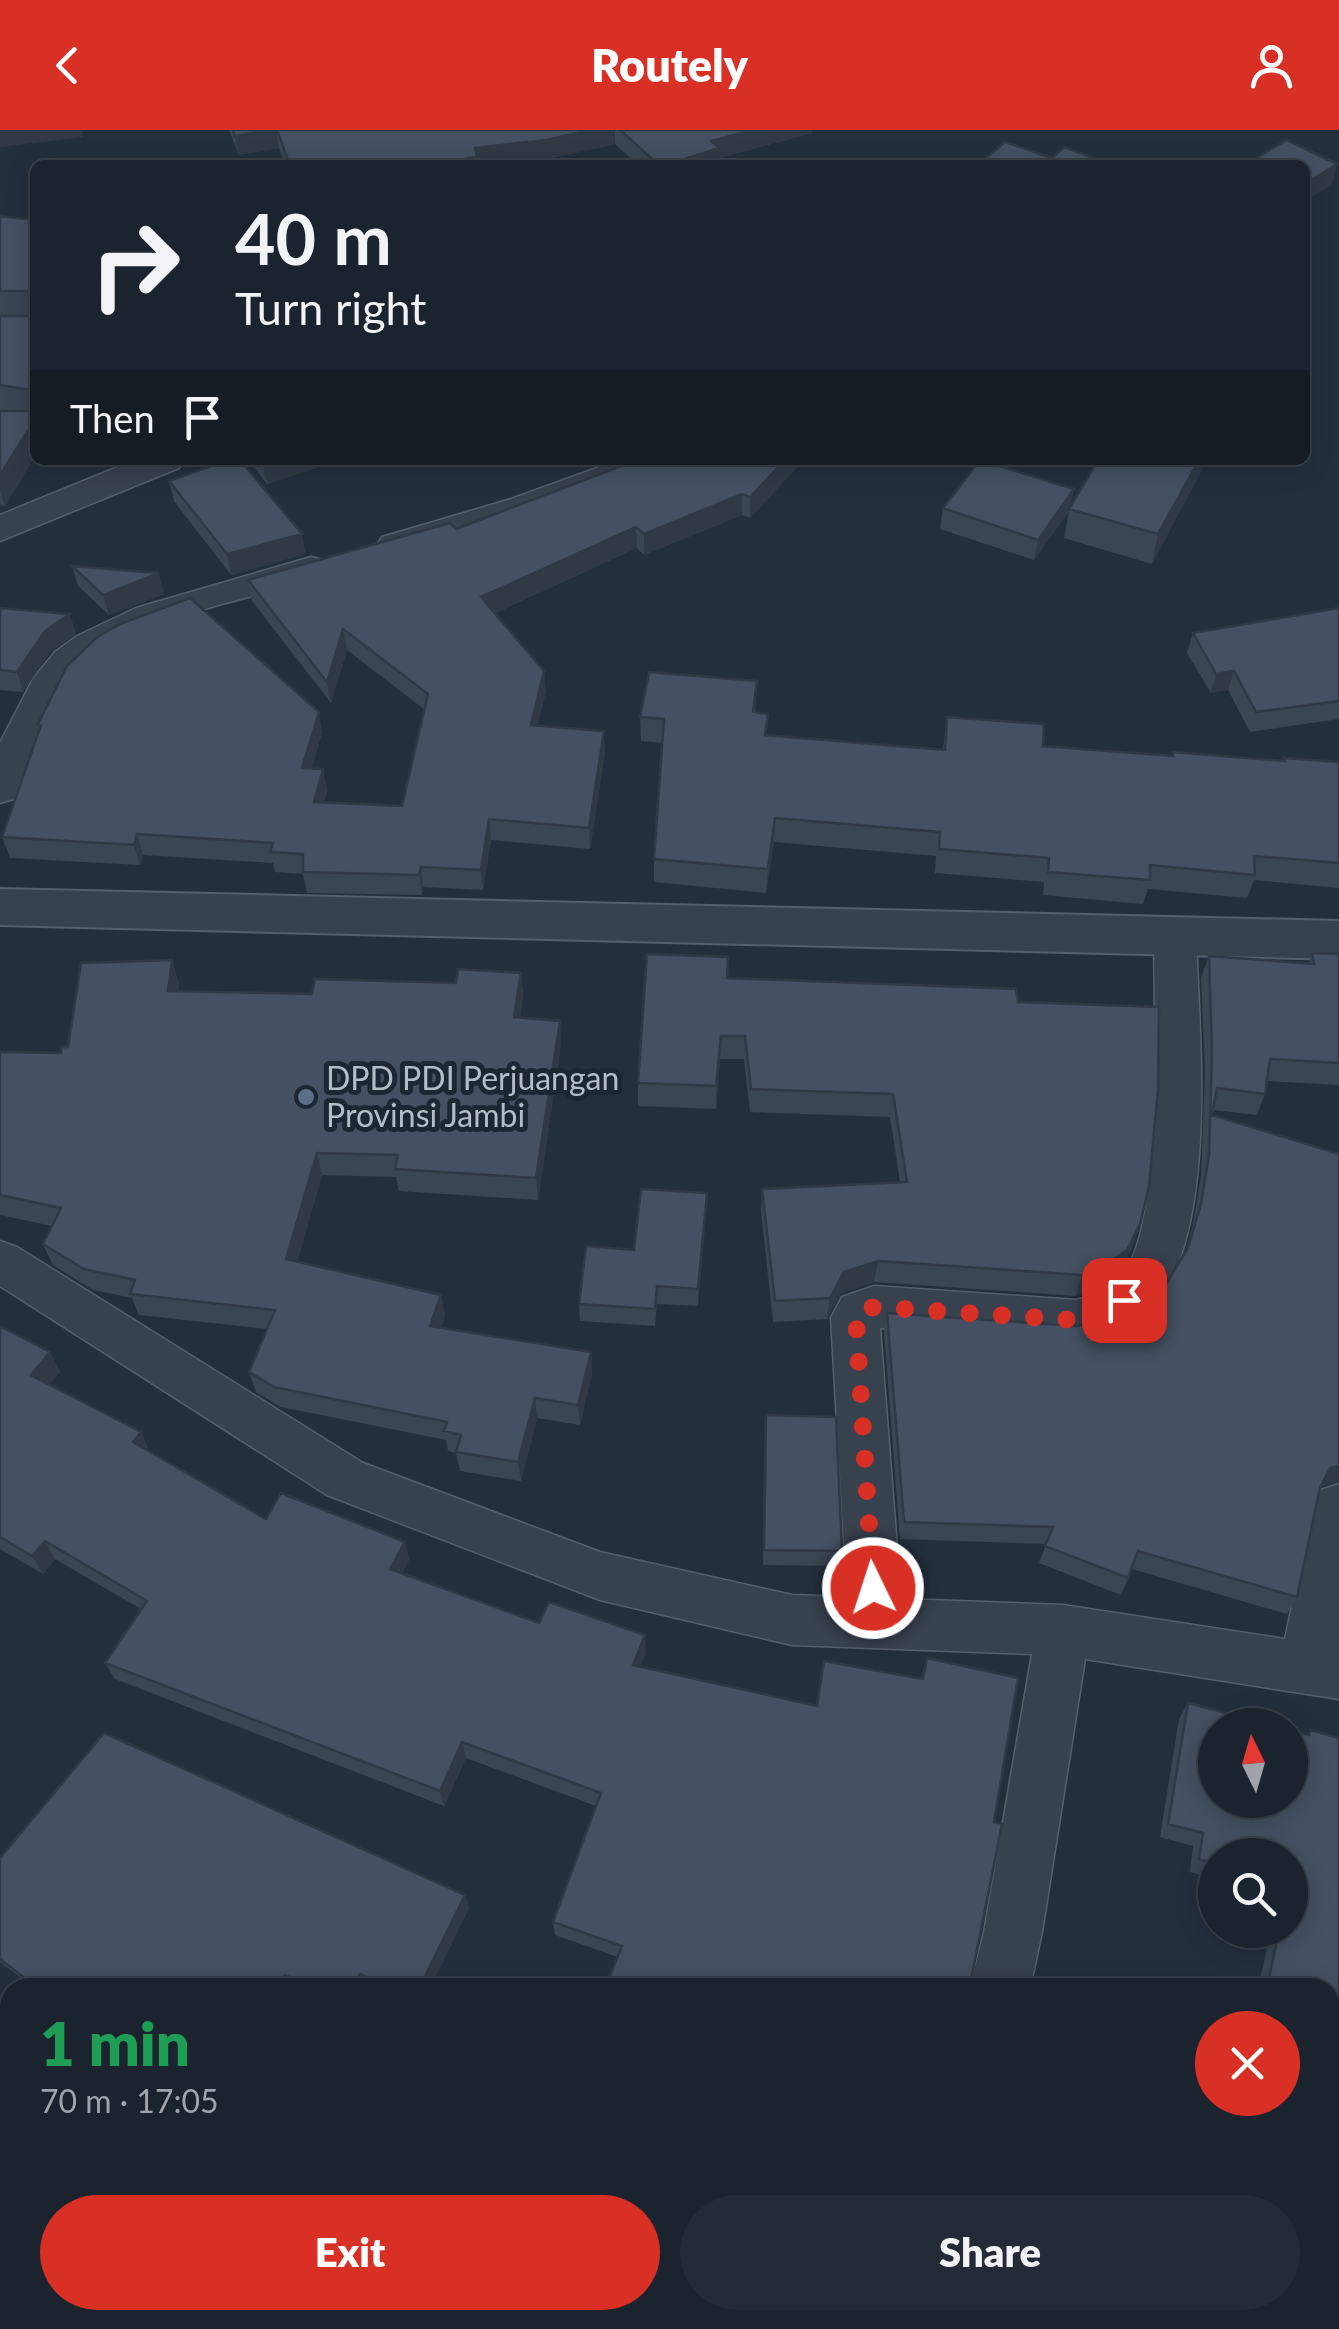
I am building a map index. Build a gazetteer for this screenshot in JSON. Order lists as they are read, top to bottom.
{
  "places": ["DPD PDI Perjuangan Provinsi Jambi"],
  "north": "top",
  "page": {
    "header": "Routely",
    "turn": ["40 m", "Turn right"],
    "then": "Then",
    "heading": ["1 min", "70 m · 17:05"],
    "buttons": ["Exit", "Share"]
  }
}
